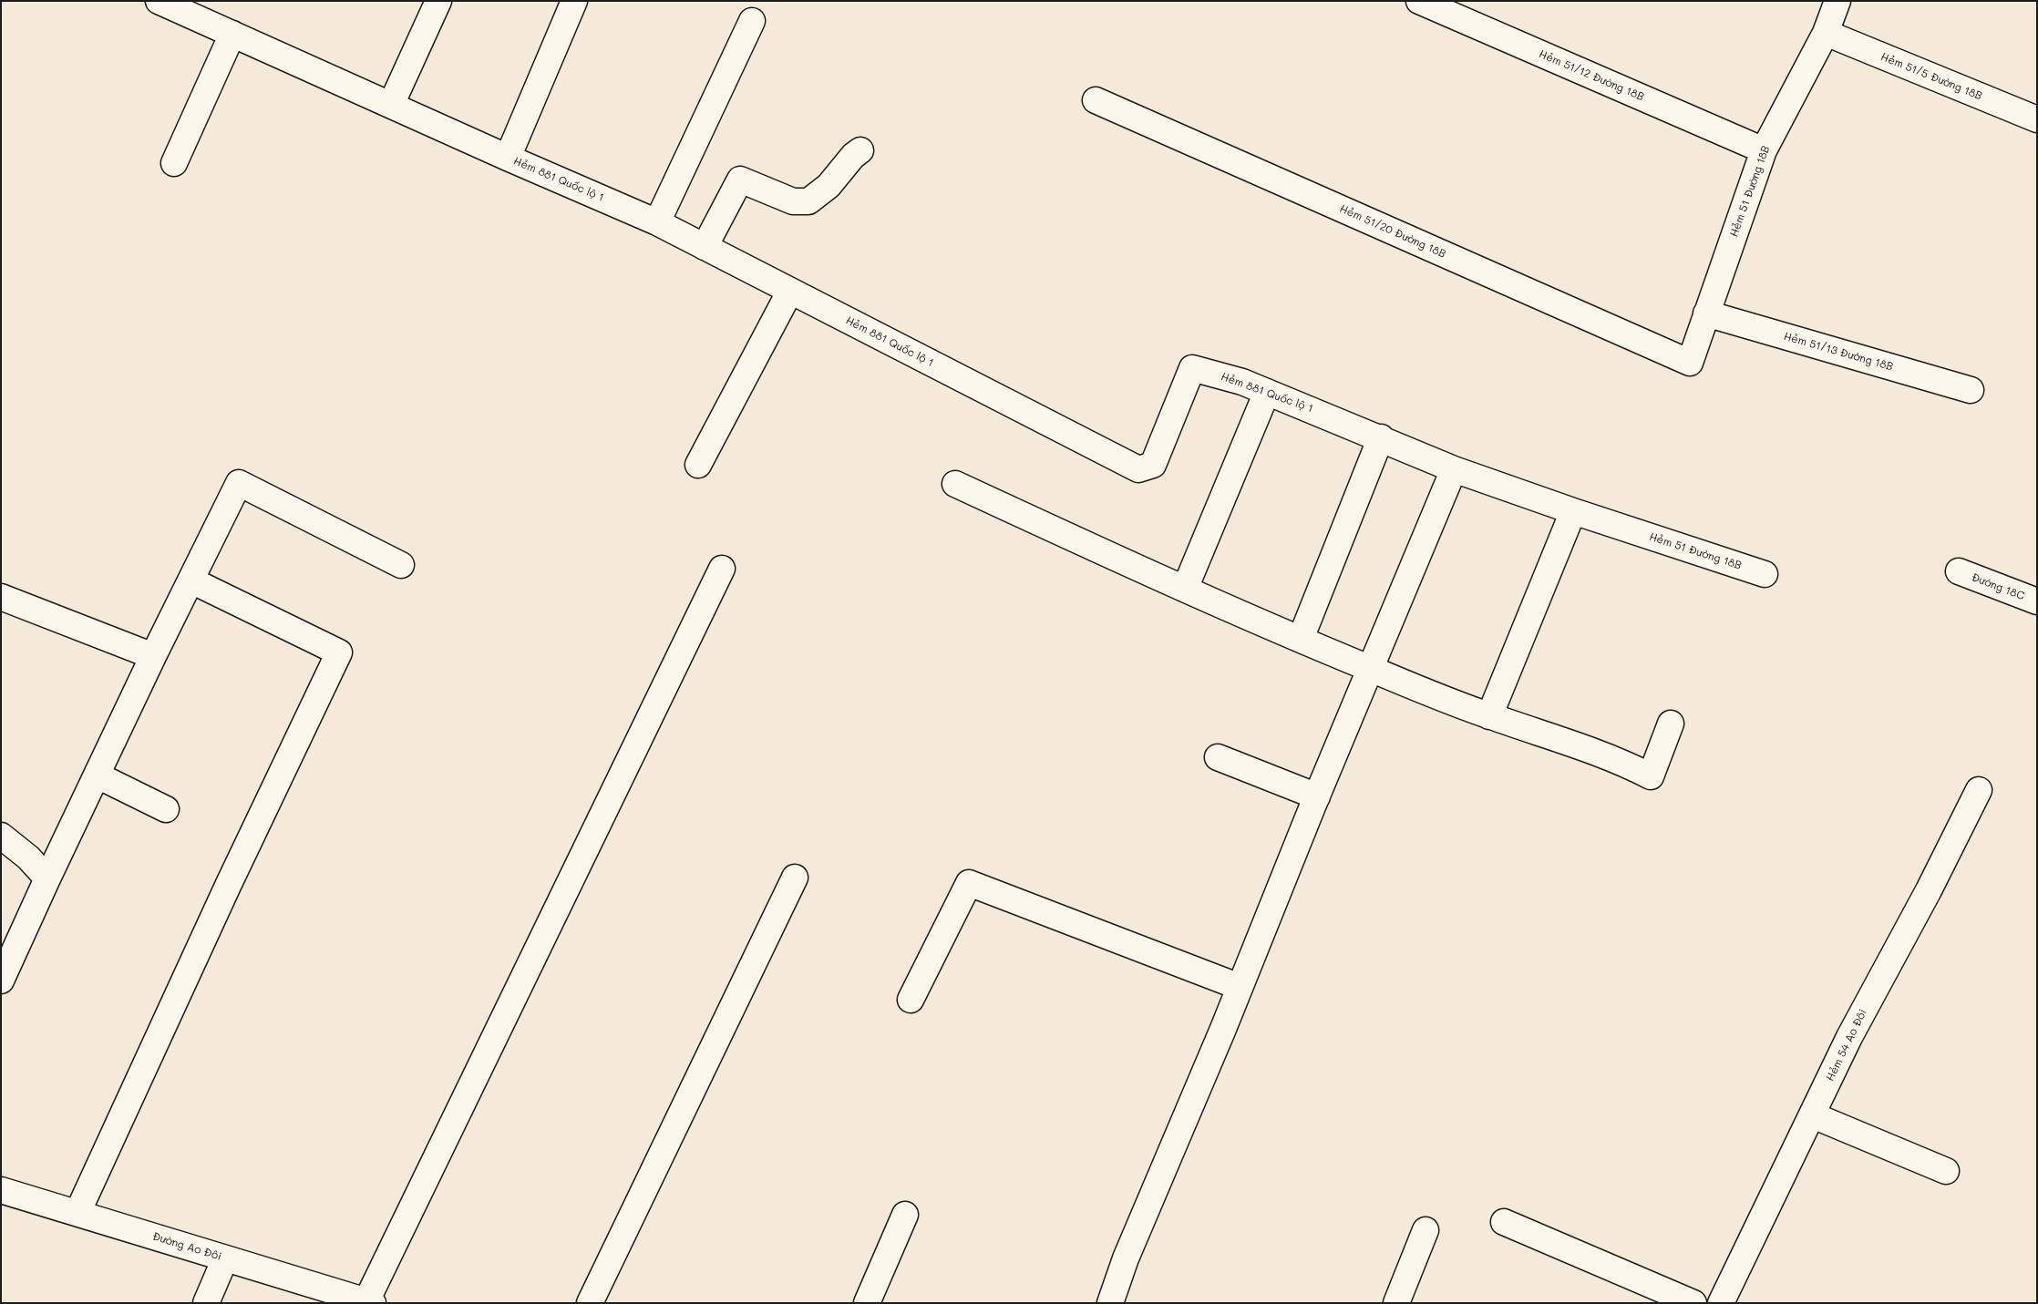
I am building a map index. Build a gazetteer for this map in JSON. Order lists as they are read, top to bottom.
{
  "streets": {
    "street": [
      "Hẻm 51/12 Đường 18B",
      "Hẻm 51/5 Đường 18B",
      "Hẻm 881 Quốc lộ 1",
      "Hẻm 51 Đường 18B",
      "Hẻm 51/20 Đường 18B",
      "Hẻm 51/13 Đường 18B",
      "Đướng 18C",
      "Hẻm 54 Ao Đôi",
      "Đường Ao Đôi"
    ]
  },
  "crossings": [
    ["Hẻm 51/12 Đường 18B", "Hẻm 51 Đường 18B"],
    ["Hẻm 51/5 Đường 18B", "Hẻm 51 Đường 18B"],
    ["Hẻm 881 Quốc lộ 1", "Hẻm 51 Đường 18B"],
    ["Hẻm 51 Đường 18B", "Hẻm 51/20 Đường 18B"],
    ["Hẻm 51 Đường 18B", "Hẻm 51/13 Đường 18B"]
  ]
}
